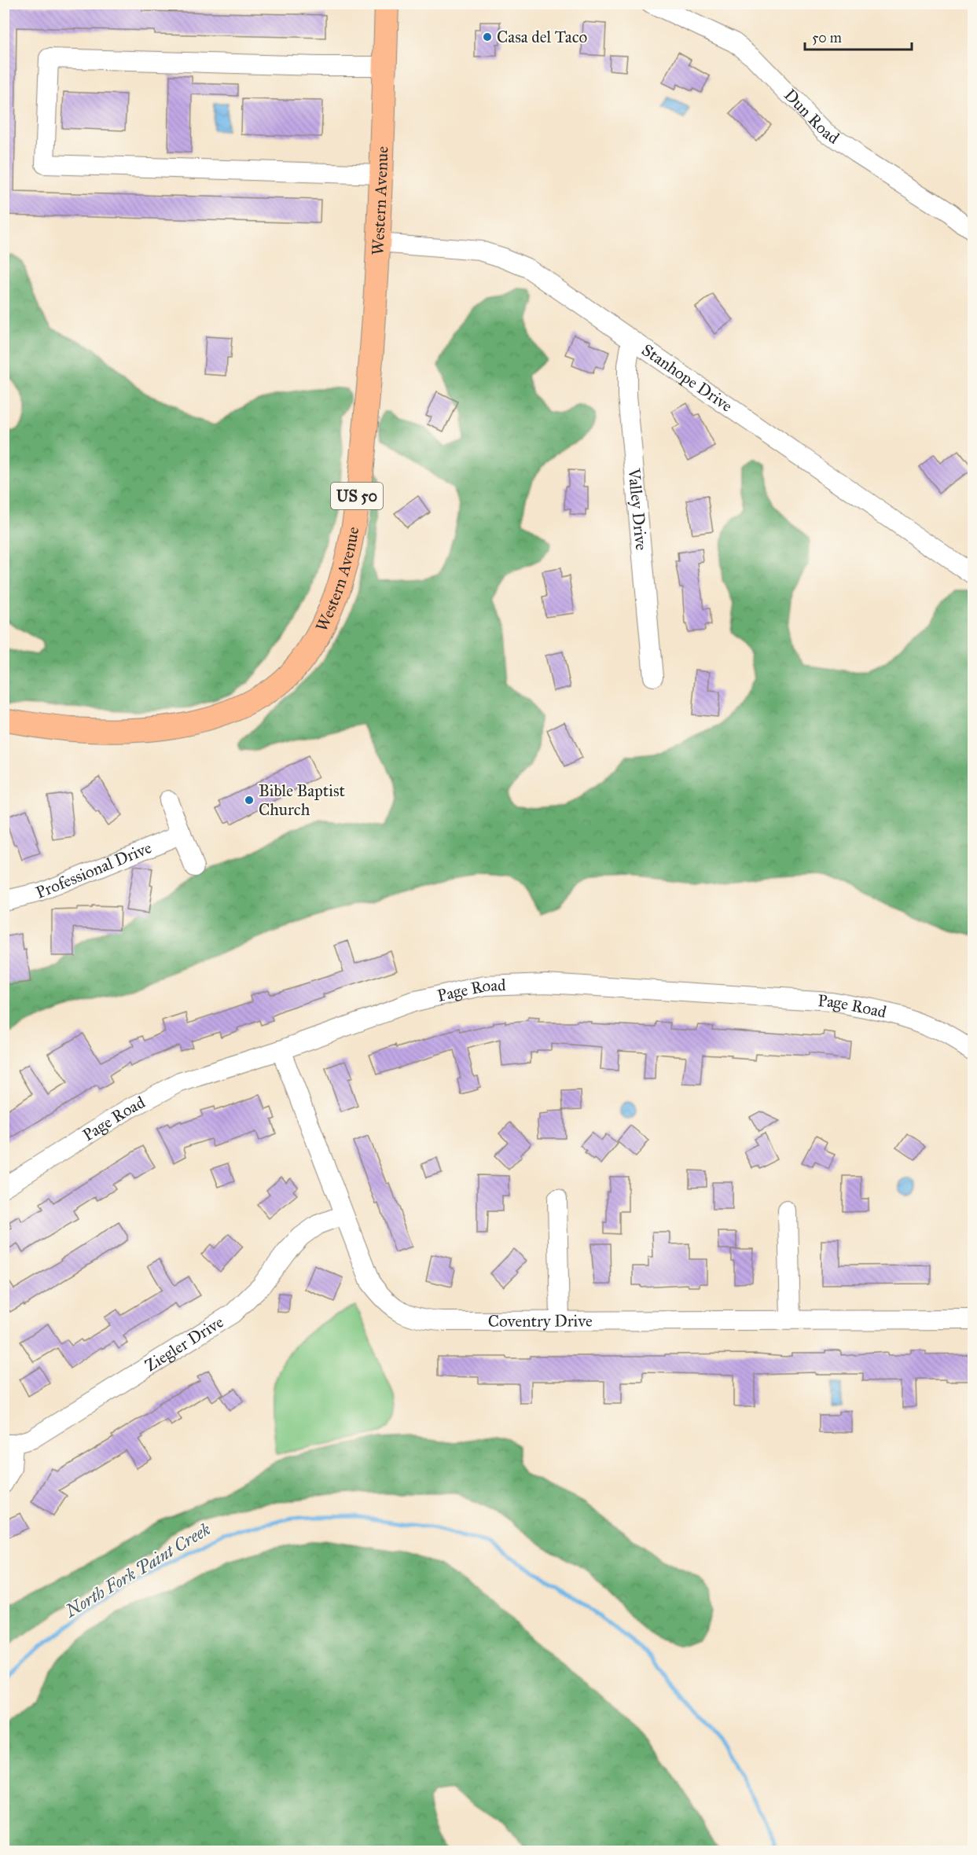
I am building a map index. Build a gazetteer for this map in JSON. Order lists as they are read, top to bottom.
{
  "streets": {
    "main road": ["Western Avenue", "US 50"],
    "street": [
      "Dun Road",
      "Stanhope Drive",
      "Valley Drive",
      "Professional Drive",
      "Page Road",
      "Coventry Drive",
      "Ziegler Drive"
    ]
  },
  "crossings": [
    ["Western Avenue", "Stanhope Drive"],
    ["Stanhope Drive", "Valley Drive"],
    ["Page Road", "Coventry Drive"],
    ["Coventry Drive", "Ziegler Drive"]
  ],
  "water": ["North Fork Paint Creek"],
  "places": ["Casa del Taco", "Bible Baptist Church"],
  "scale_bar": "50 m"
}
